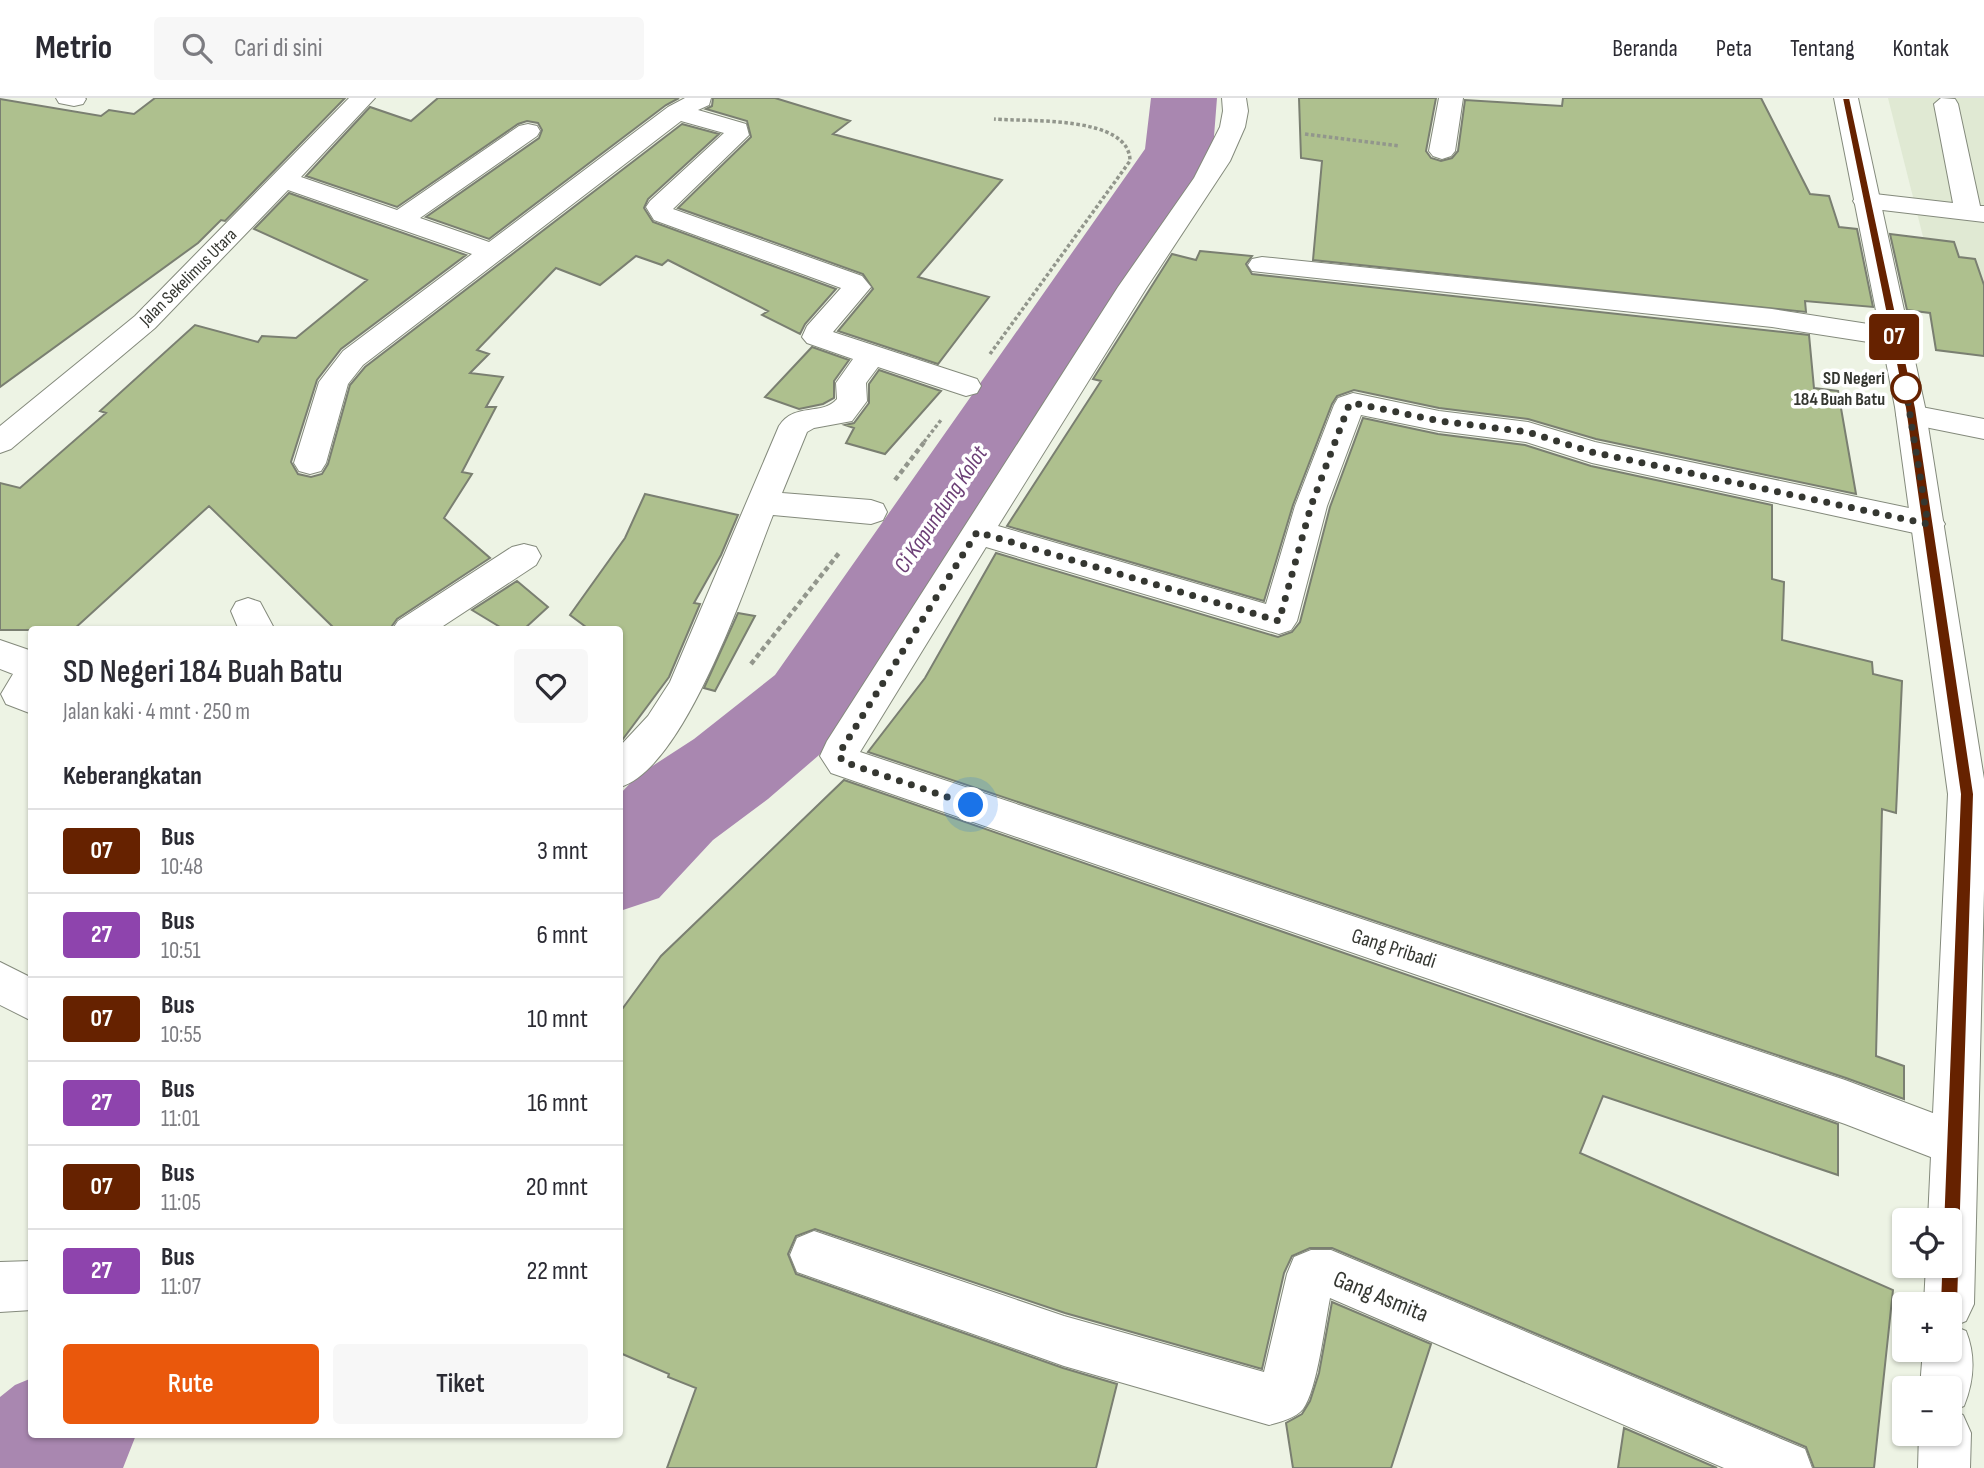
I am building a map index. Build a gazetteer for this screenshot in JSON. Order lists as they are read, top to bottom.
{
  "streets": {
    "street": ["Jalan Sekelimus Utara", "Gang Pribadi", "Gang Asmita"]
  },
  "water": ["Ci Kapundung Kolot"],
  "places": ["SD Negeri 184 Buah Batu"],
  "lines": ["bus line 07"],
  "page": {
    "header": "Metrio",
    "search": "Cari di sini",
    "nav": [
      "Beranda",
      "Peta",
      "Tentang",
      "Kontak"
    ],
    "on_map": "07",
    "heading": [
      ["SD Negeri 184 Buah Batu", "Jalan kaki · 4 mnt · 250 m"],
      "Keberangkatan"
    ],
    "list": [
      {
        "mark": "07",
        "name": "Bus",
        "note": "10:48",
        "value": "3 mnt"
      },
      {
        "mark": "27",
        "name": "Bus",
        "note": "10:51",
        "value": "6 mnt"
      },
      {
        "mark": "07",
        "name": "Bus",
        "note": "10:55",
        "value": "10 mnt"
      },
      {
        "mark": "27",
        "name": "Bus",
        "note": "11:01",
        "value": "16 mnt"
      },
      {
        "mark": "07",
        "name": "Bus",
        "note": "11:05",
        "value": "20 mnt"
      },
      {
        "mark": "27",
        "name": "Bus",
        "note": "11:07",
        "value": "22 mnt"
      }
    ],
    "map_buttons": ["+", "−"],
    "buttons": ["Rute", "Tiket"]
  }
}
